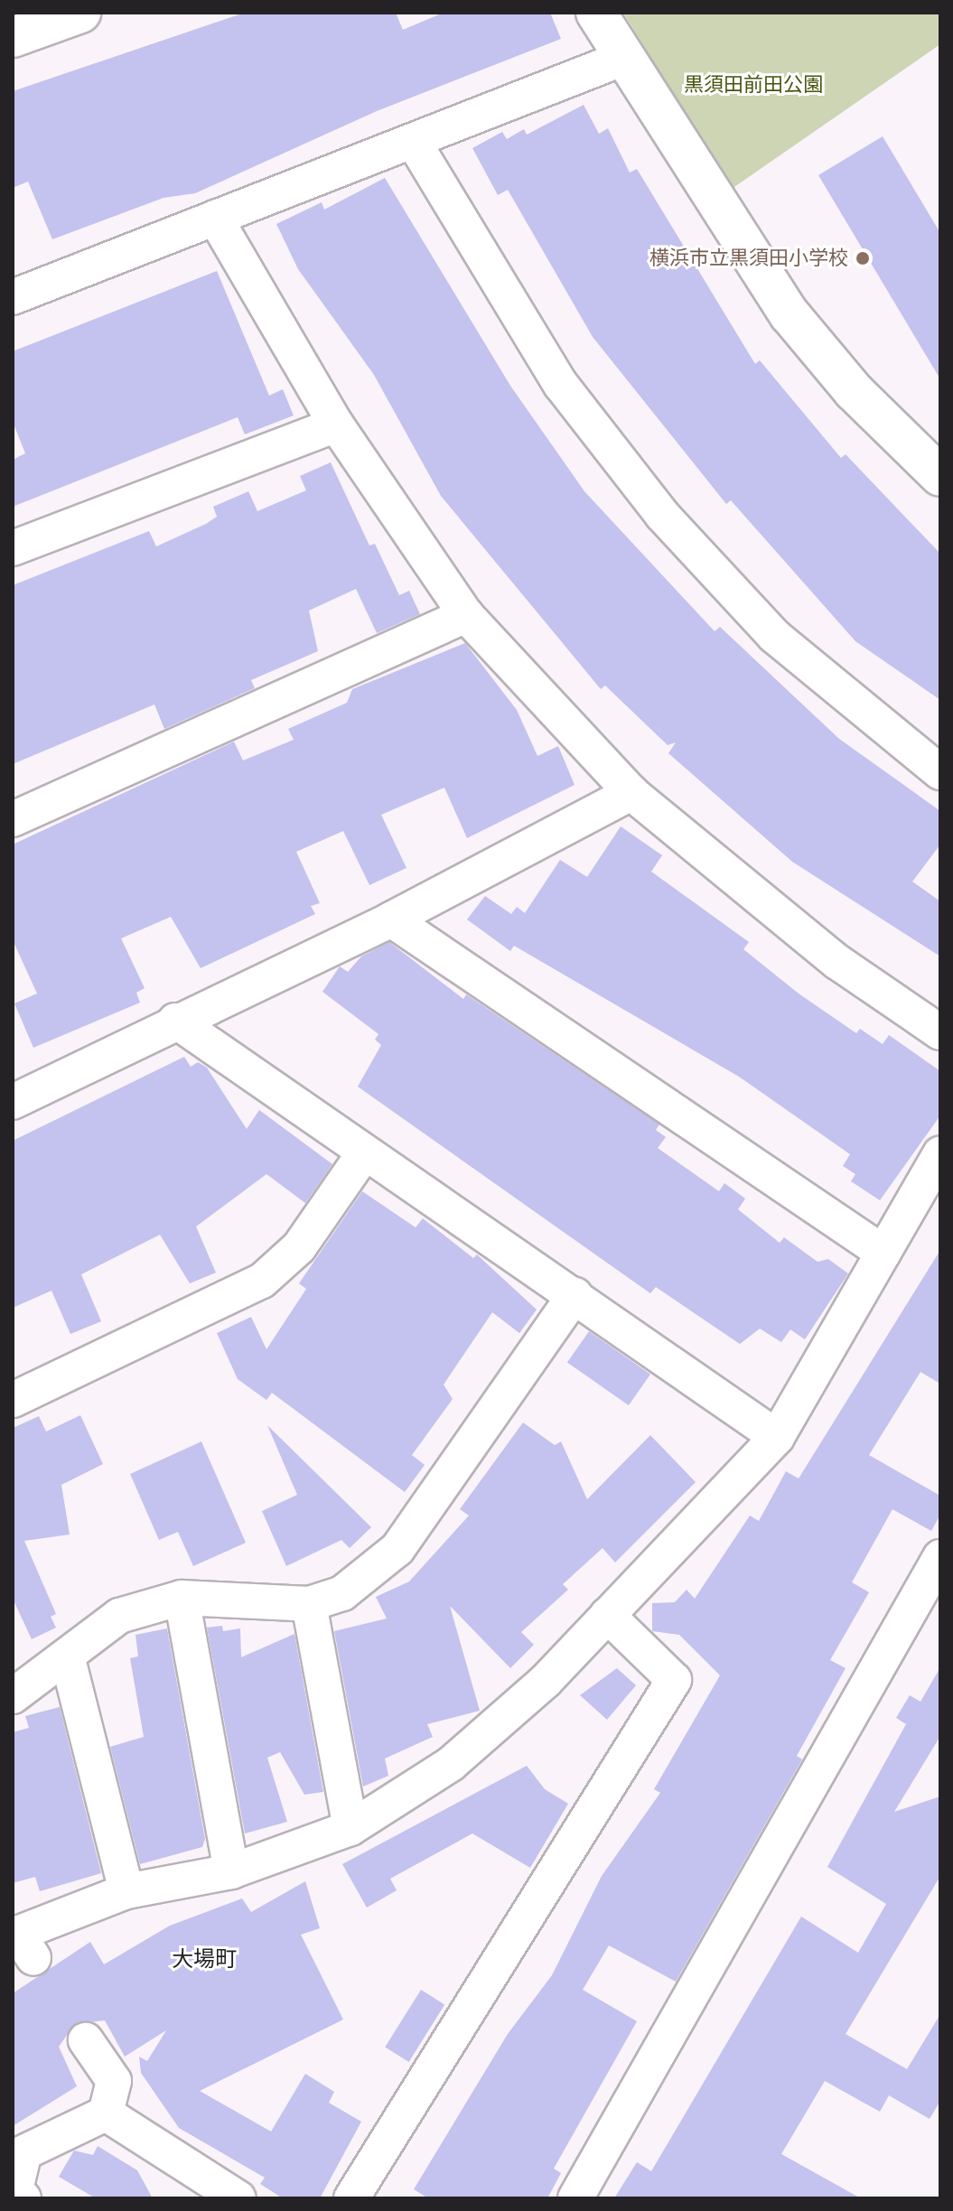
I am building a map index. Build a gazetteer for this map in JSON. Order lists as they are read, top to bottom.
{
  "districts": ["大場町"],
  "parks": ["黒須田前田公園"],
  "places": ["横浜市立黒須田小学校"]
}
